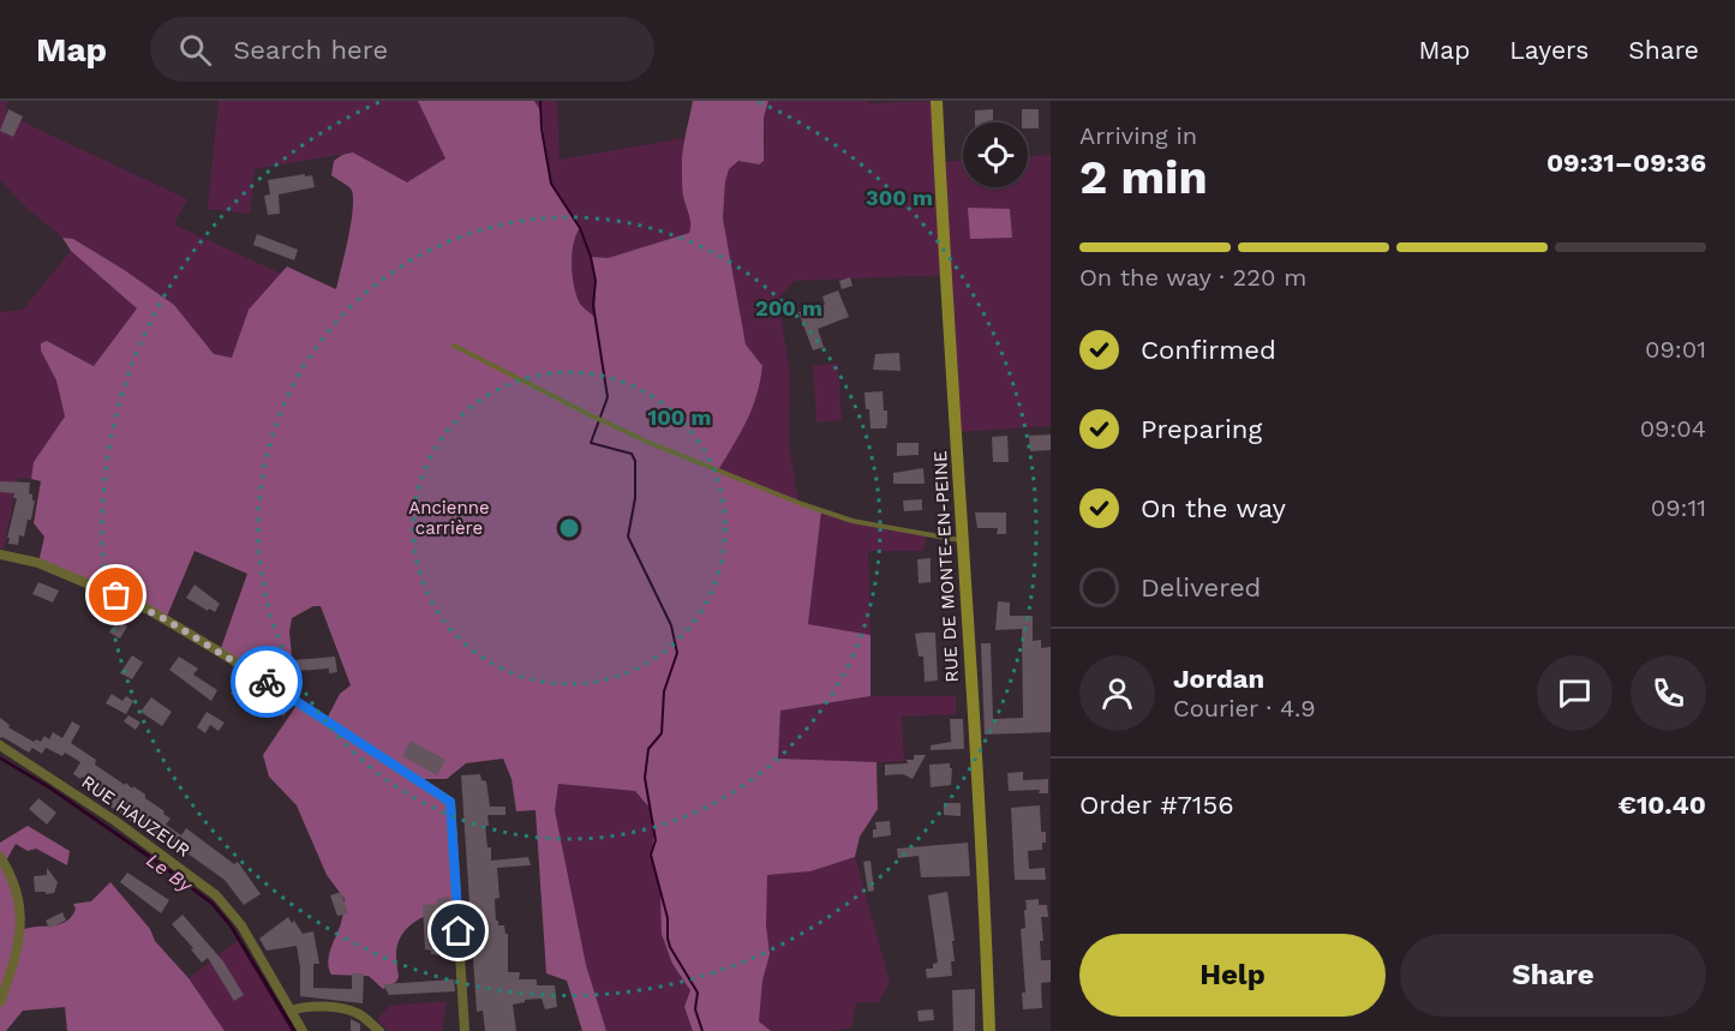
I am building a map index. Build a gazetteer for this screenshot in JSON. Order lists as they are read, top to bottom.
{
  "streets": {
    "main road": ["RUE DE MONTE-EN-PEINE"],
    "street": ["RUE HAUZEUR"]
  },
  "water": ["Le By"],
  "parks": ["Ancienne carrière"],
  "page": {
    "header": "Map",
    "search": "Search here",
    "nav": ["Map", "Layers", "Share"],
    "heading": ["2 min", "Arriving in", "09:31–09:36"],
    "panel": [
      "Jordan",
      "Courier · 4.9",
      "Order #7156",
      "€10.40"
    ],
    "bar": "On the way · 220 m",
    "list": [
      ["Confirmed", "09:01"],
      ["Preparing", "09:04"],
      ["On the way", "09:11"],
      "Delivered"
    ],
    "buttons": ["Help", "Share"]
  },
  "rings": ["300 m", "200 m", "100 m"]
}
